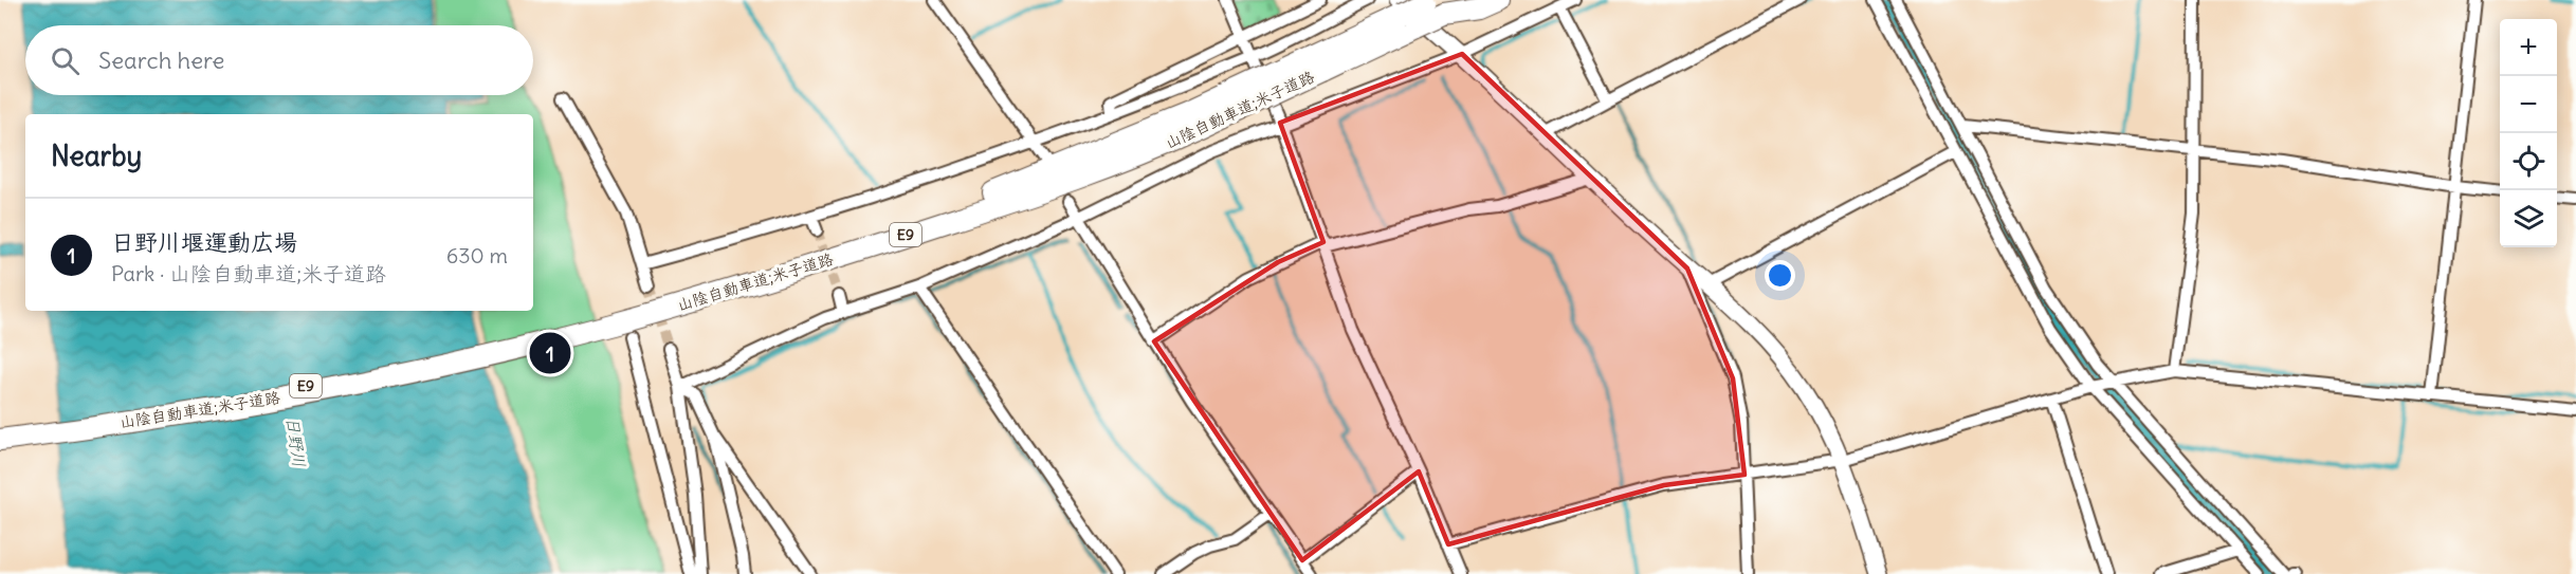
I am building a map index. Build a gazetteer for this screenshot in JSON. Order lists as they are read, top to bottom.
{
  "streets": {
    "highway": ["山陰自動車道;米子道路", "E9"]
  },
  "water": ["日野川"],
  "page": {
    "map_buttons": ["+", "−"],
    "search": "Search here",
    "heading": "Nearby",
    "list": [
      {
        "mark": "1",
        "name": "日野川堰運動広場",
        "note": "Park · 山陰自動車道;米子道路",
        "value": "630 m"
      }
    ],
    "pins": "1"
  }
}
